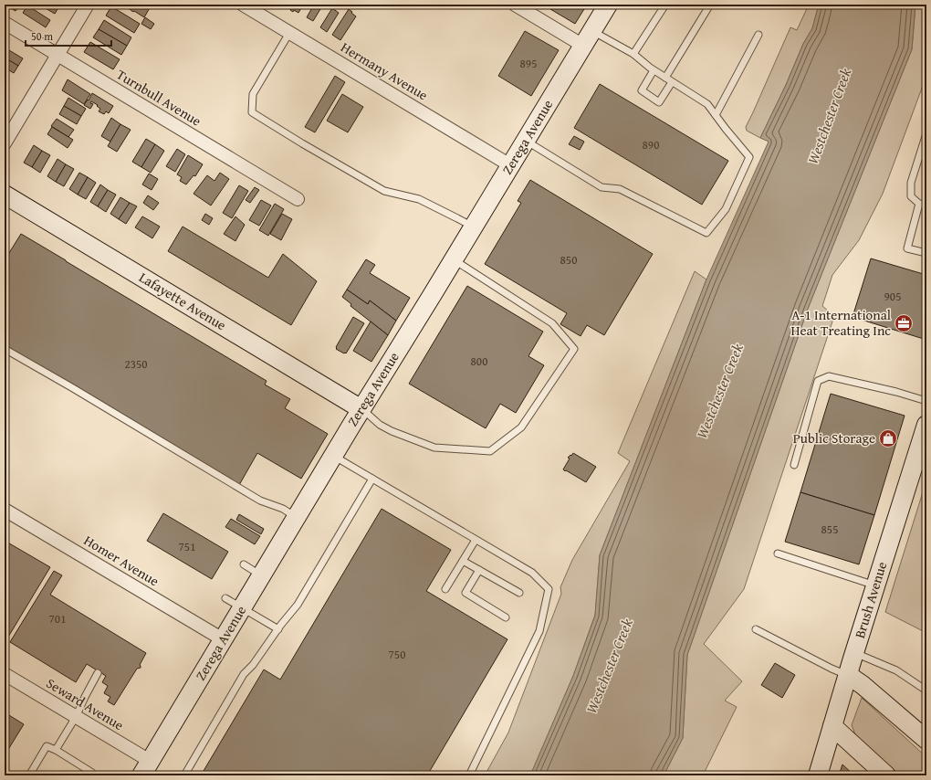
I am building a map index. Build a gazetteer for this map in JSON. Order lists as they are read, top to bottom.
{
  "streets": {
    "street": [
      "Hermany Avenue",
      "Turnbull Avenue",
      "Zerega Avenue",
      "Lafayette Avenue",
      "Homer Avenue",
      "Brush Avenue",
      "Seward Avenue"
    ]
  },
  "crossings": [
    ["Hermany Avenue", "Zerega Avenue"],
    ["Zerega Avenue", "Lafayette Avenue"],
    ["Zerega Avenue", "Homer Avenue"],
    ["Zerega Avenue", "Seward Avenue"]
  ],
  "water": ["Westchester Creek"],
  "places": {
    "office": ["A-1 International Heat Treating Inc"],
    "shop": ["Public Storage"]
  },
  "house_numbers": [
    "895",
    "890",
    "850",
    "905",
    "800",
    "2350",
    "855",
    "751",
    "701",
    "750"
  ],
  "scale_bar": "50 m"
}
